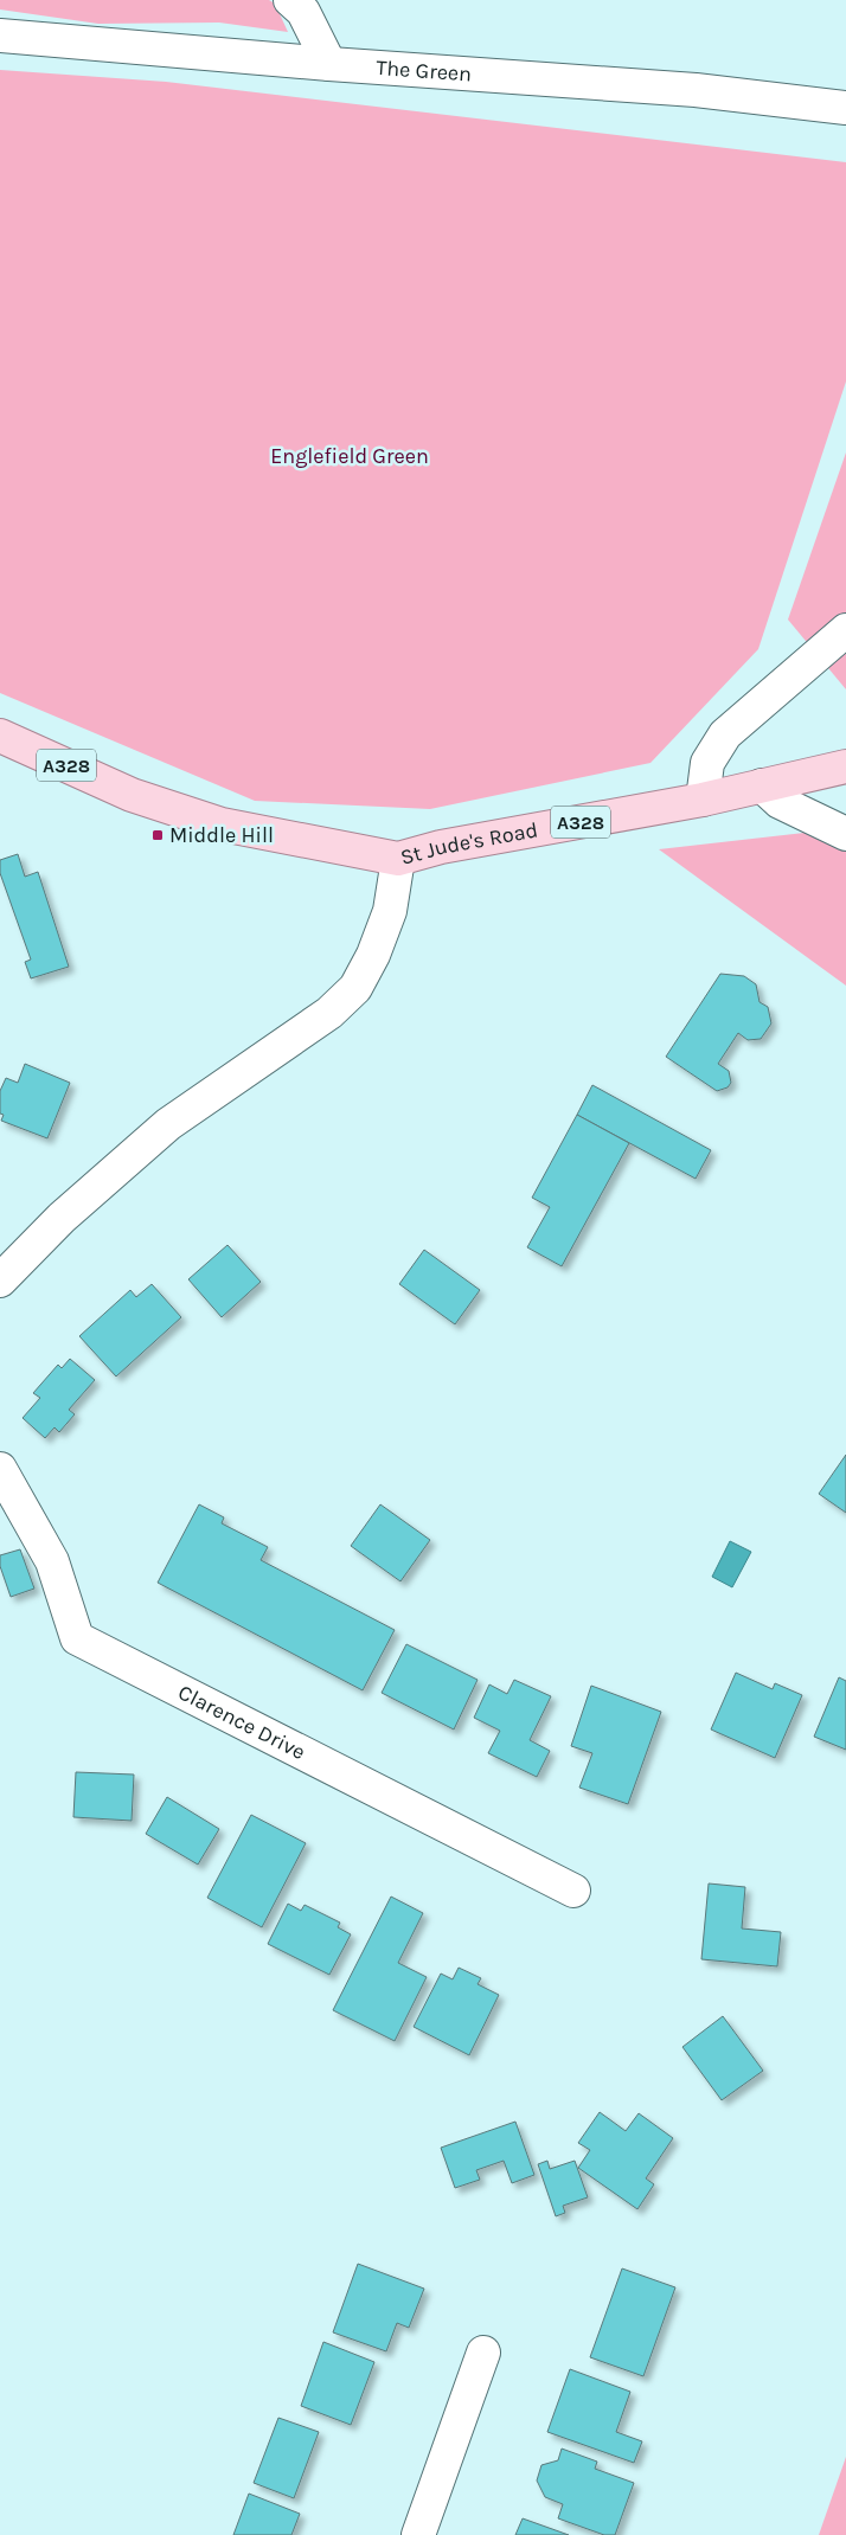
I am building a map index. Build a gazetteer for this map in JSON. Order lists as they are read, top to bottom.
{
  "streets": {
    "main road": ["A328", "St Jude's Road"],
    "street": ["The Green", "Clarence Drive"]
  },
  "parks": ["Englefield Green"],
  "places": {
    "transit": ["Middle Hill"]
  }
}
